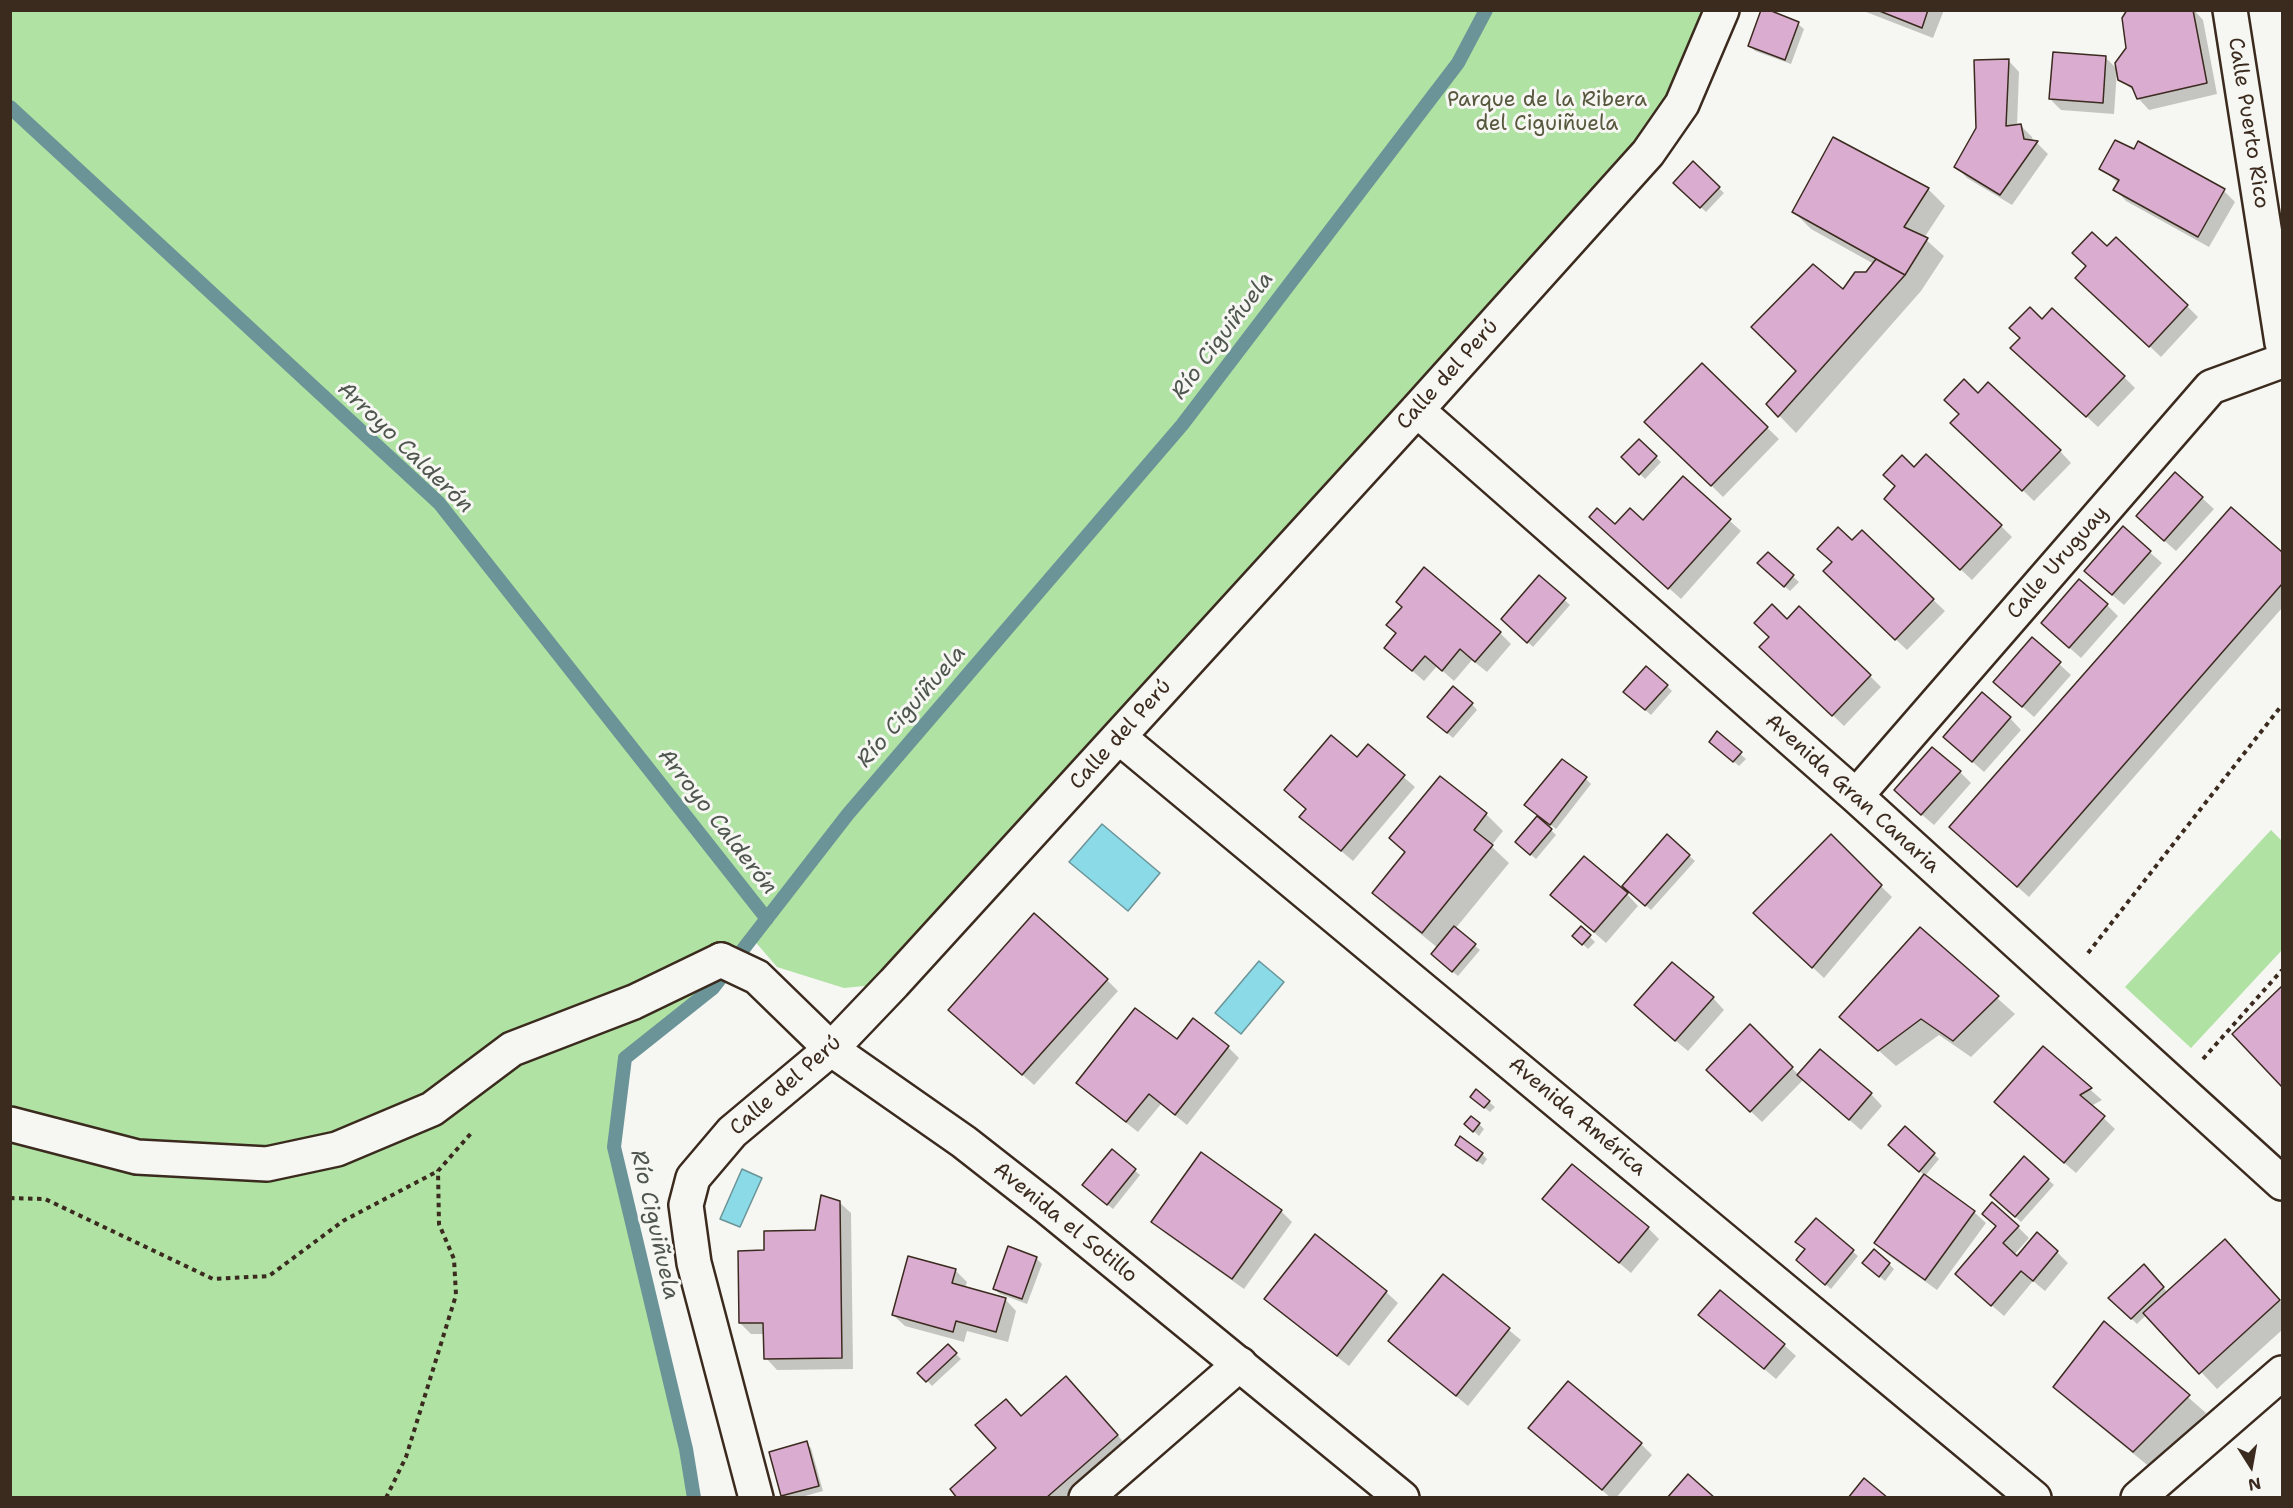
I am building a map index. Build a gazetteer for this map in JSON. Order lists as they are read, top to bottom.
{
  "streets": {
    "street": [
      "Calle Puerto Rico",
      "Calle del Perú",
      "Calle Uruguay",
      "Avenida Gran Canaria",
      "Avenida América",
      "Avenida el Sotillo"
    ]
  },
  "crossings": [
    ["Calle del Perú", "Avenida Gran Canaria"],
    ["Calle del Perú", "Avenida América"],
    ["Calle del Perú", "Avenida el Sotillo"],
    ["Calle Uruguay", "Avenida Gran Canaria"]
  ],
  "water": ["Río Ciguiñuela", "Arroyo Calderón"],
  "parks": ["Parque de la Ribera del Ciguiñuela"],
  "north": "bottom"
}
